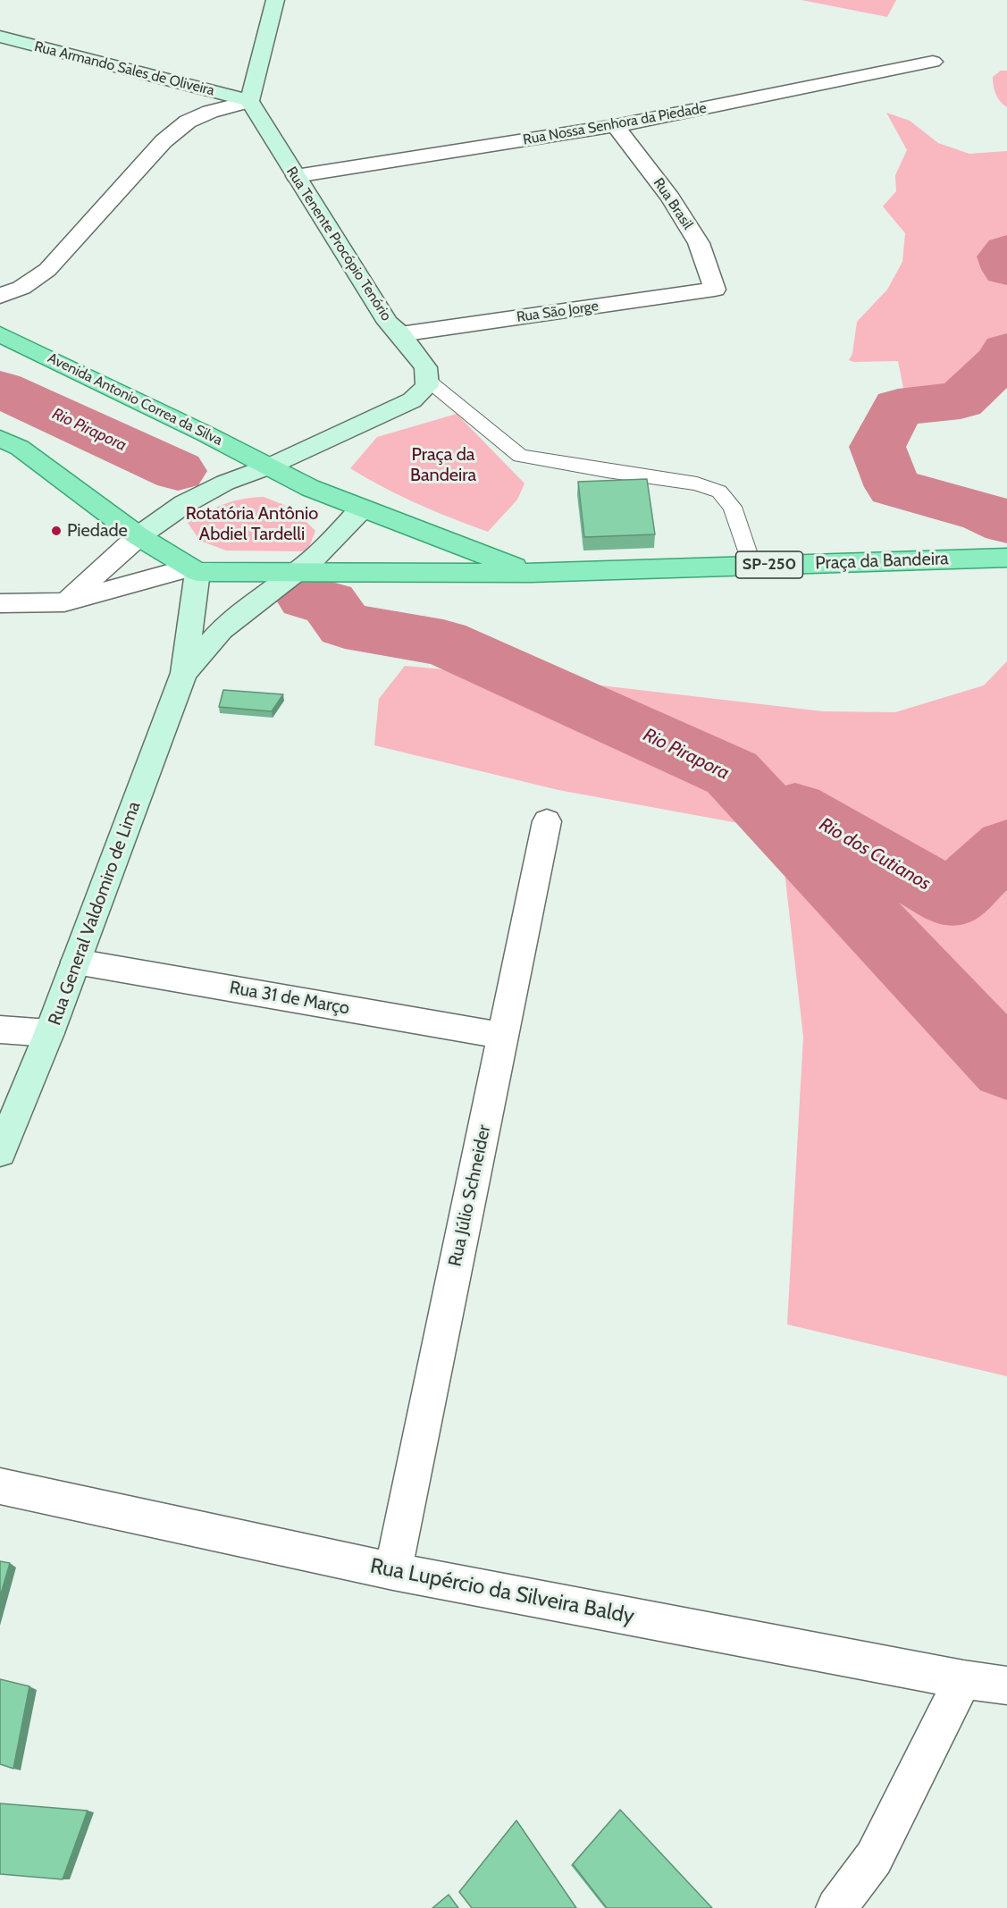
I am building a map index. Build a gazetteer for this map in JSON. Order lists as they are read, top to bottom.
{
  "streets": {
    "main road": [
      "Rua Armando Sales de Oliveira",
      "Rua Tenente Procópio Tenório",
      "Avenida Antonio Correa da Silva",
      "Praça da Bandeira",
      "SP-250",
      "Rua General Valdomiro de Lima"
    ],
    "street": [
      "Rua Nossa Senhora da Piedade",
      "Rua Brasil",
      "Rua São Jorge",
      "Rua 31 de Março",
      "Rua Júlio Schneider",
      "Rua Lupércio da Silveira Baldy"
    ]
  },
  "crossings": [
    ["Rua Armando Sales de Oliveira", "Rua Tenente Procópio Tenório"],
    ["Rua Nossa Senhora da Piedade", "Rua Brasil"],
    ["Rua Nossa Senhora da Piedade", "Rua Tenente Procópio Tenório"],
    ["Rua Brasil", "Rua São Jorge"],
    ["Rua Tenente Procópio Tenório", "Rua São Jorge"],
    ["Avenida Antonio Correa da Silva", "Praça da Bandeira"],
    ["Praça da Bandeira", "Rua General Valdomiro de Lima"],
    ["Rua General Valdomiro de Lima", "Rua 31 de Março"],
    ["Rua 31 de Março", "Rua Júlio Schneider"],
    ["Rua Júlio Schneider", "Rua Lupércio da Silveira Baldy"]
  ],
  "water": ["Rio Pirapora", "Rio dos Cutianos"],
  "parks": ["Praça da Bandeira", "Rotatória Antônio Abdiel Tardelli"],
  "places": ["Piedade"]
}
